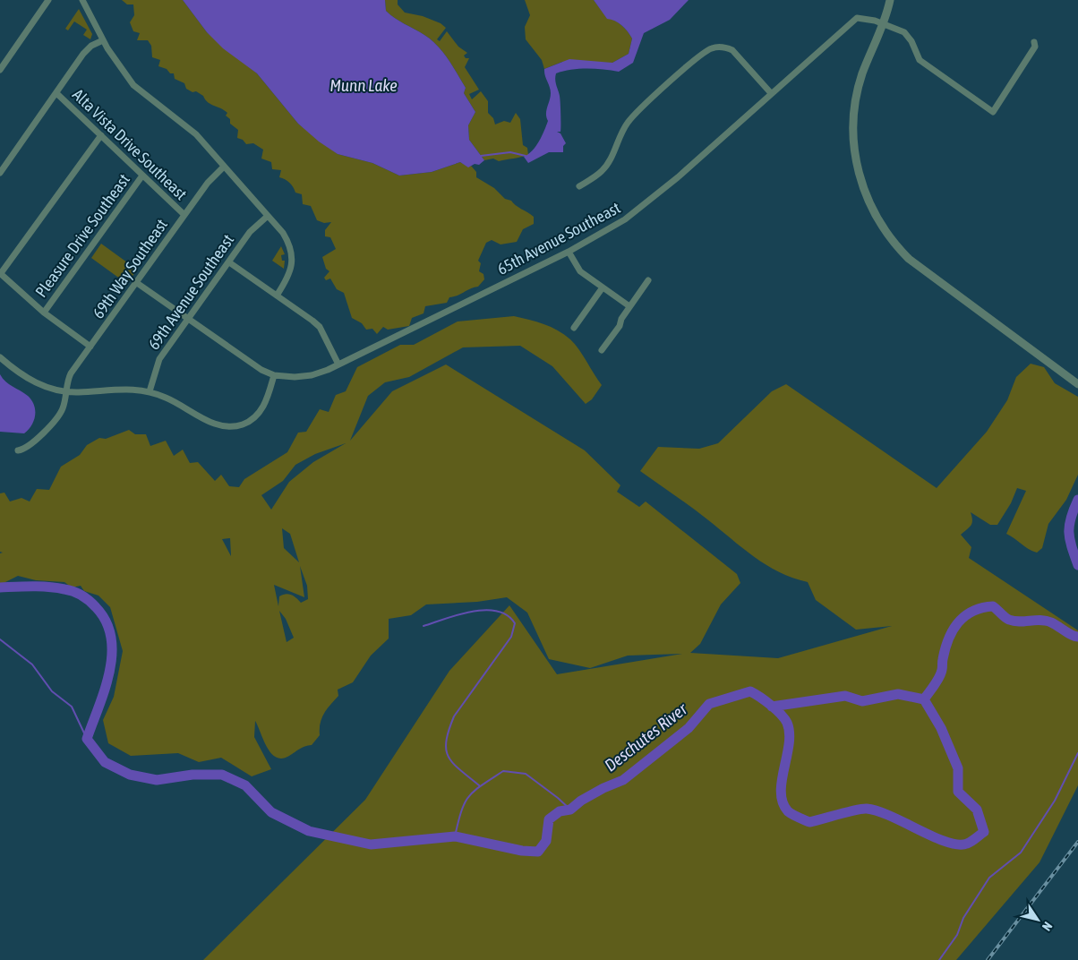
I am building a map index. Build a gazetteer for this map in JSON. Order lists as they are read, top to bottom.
{
  "streets": {
    "street": [
      "Alta Vista Drive Southeast",
      "Pleasure Drive Southeast",
      "65th Avenue Southeast",
      "69th Way Southeast",
      "69th Avenue Southeast"
    ]
  },
  "crossings": [
    ["Alta Vista Drive Southeast", "Pleasure Drive Southeast"],
    ["Alta Vista Drive Southeast", "69th Way Southeast"]
  ],
  "water": ["Munn Lake", "Deschutes River"],
  "north": "bottom right"
}
